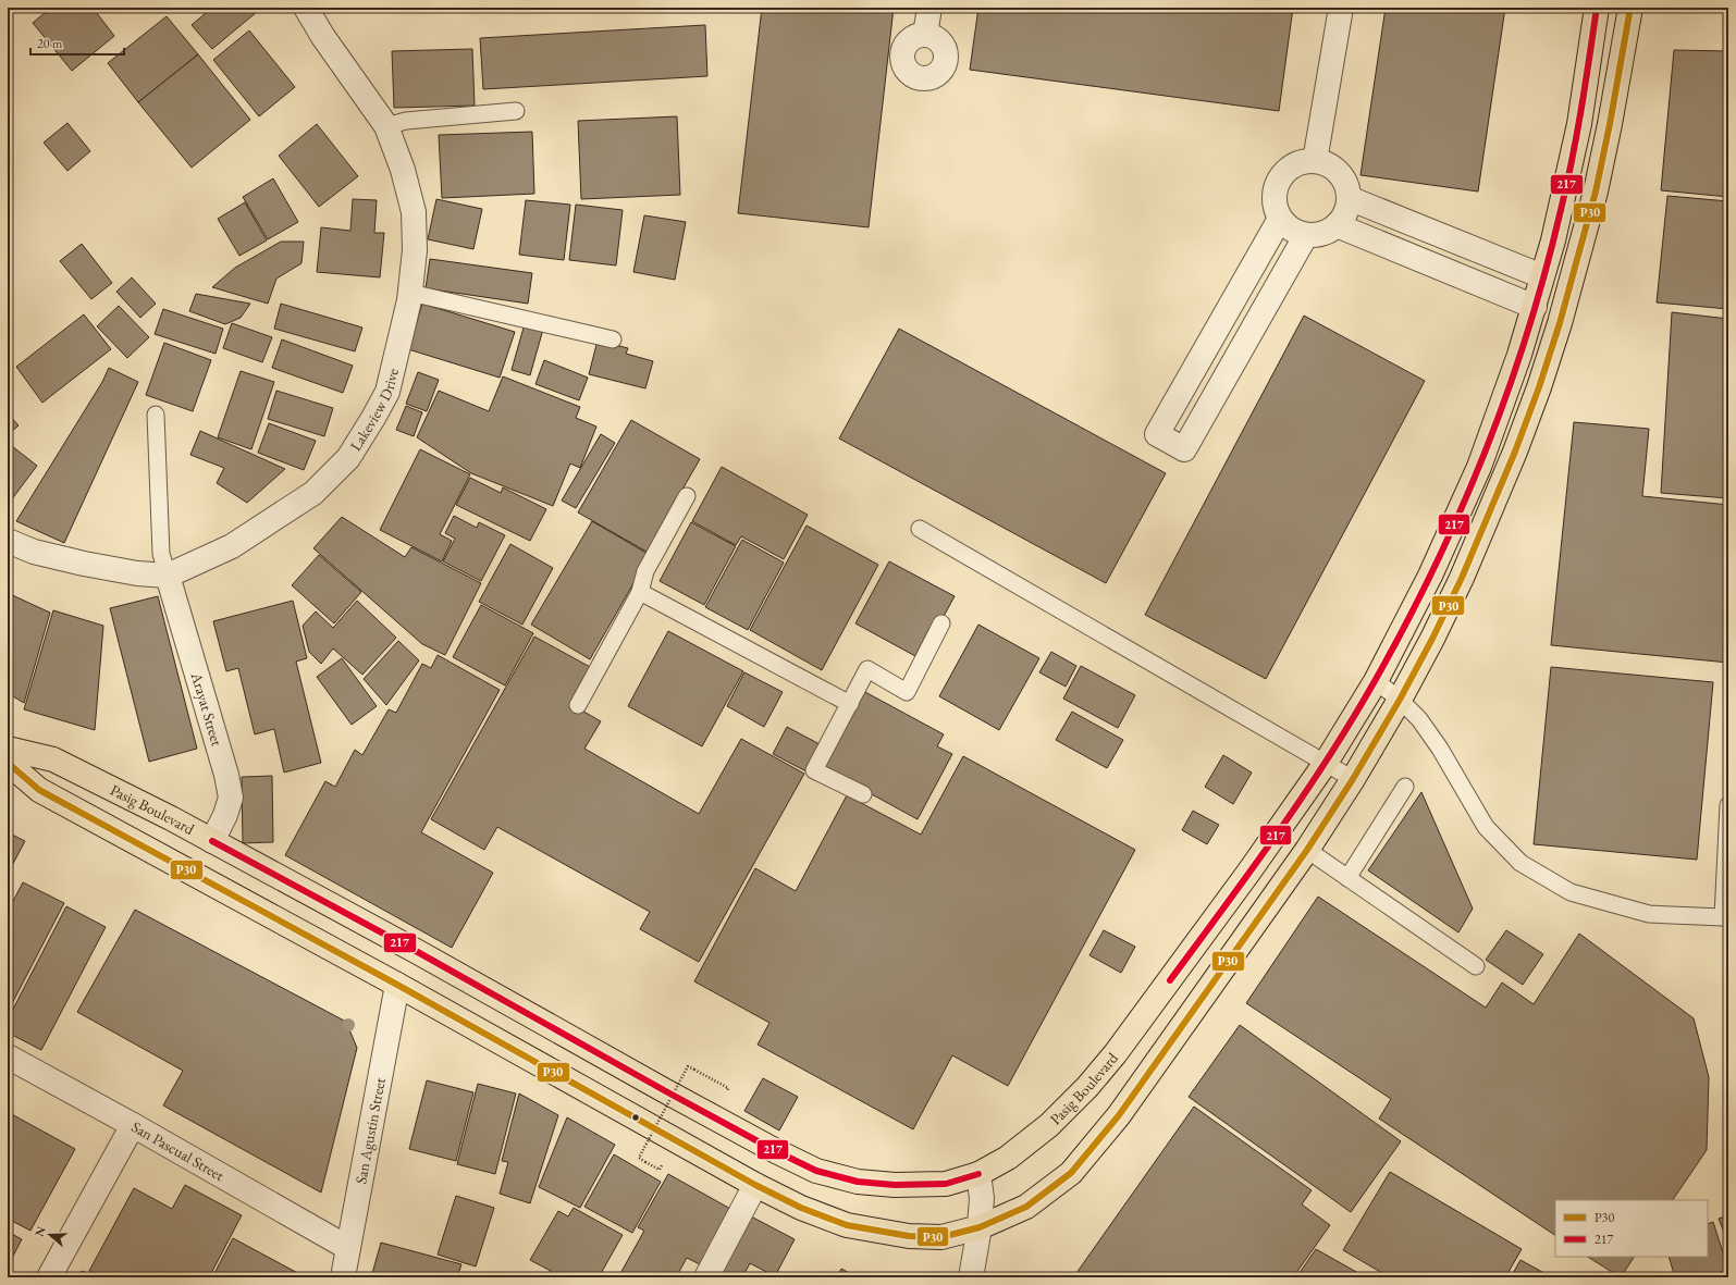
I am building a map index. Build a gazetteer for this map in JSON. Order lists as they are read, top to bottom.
{
  "streets": {
    "main road": ["Pasig Boulevard"],
    "street": [
      "Lakeview Drive",
      "Arayat Street",
      "San Agustin Street",
      "San Pascual Street"
    ]
  },
  "crossings": [
    ["Lakeview Drive", "Arayat Street"],
    ["Arayat Street", "Pasig Boulevard"],
    ["San Agustin Street", "San Pascual Street"]
  ],
  "lines": ["transit line P30", "transit line 217"],
  "legend": ["P30", "217"],
  "scale_bar": "20 m",
  "north": "left"
}
